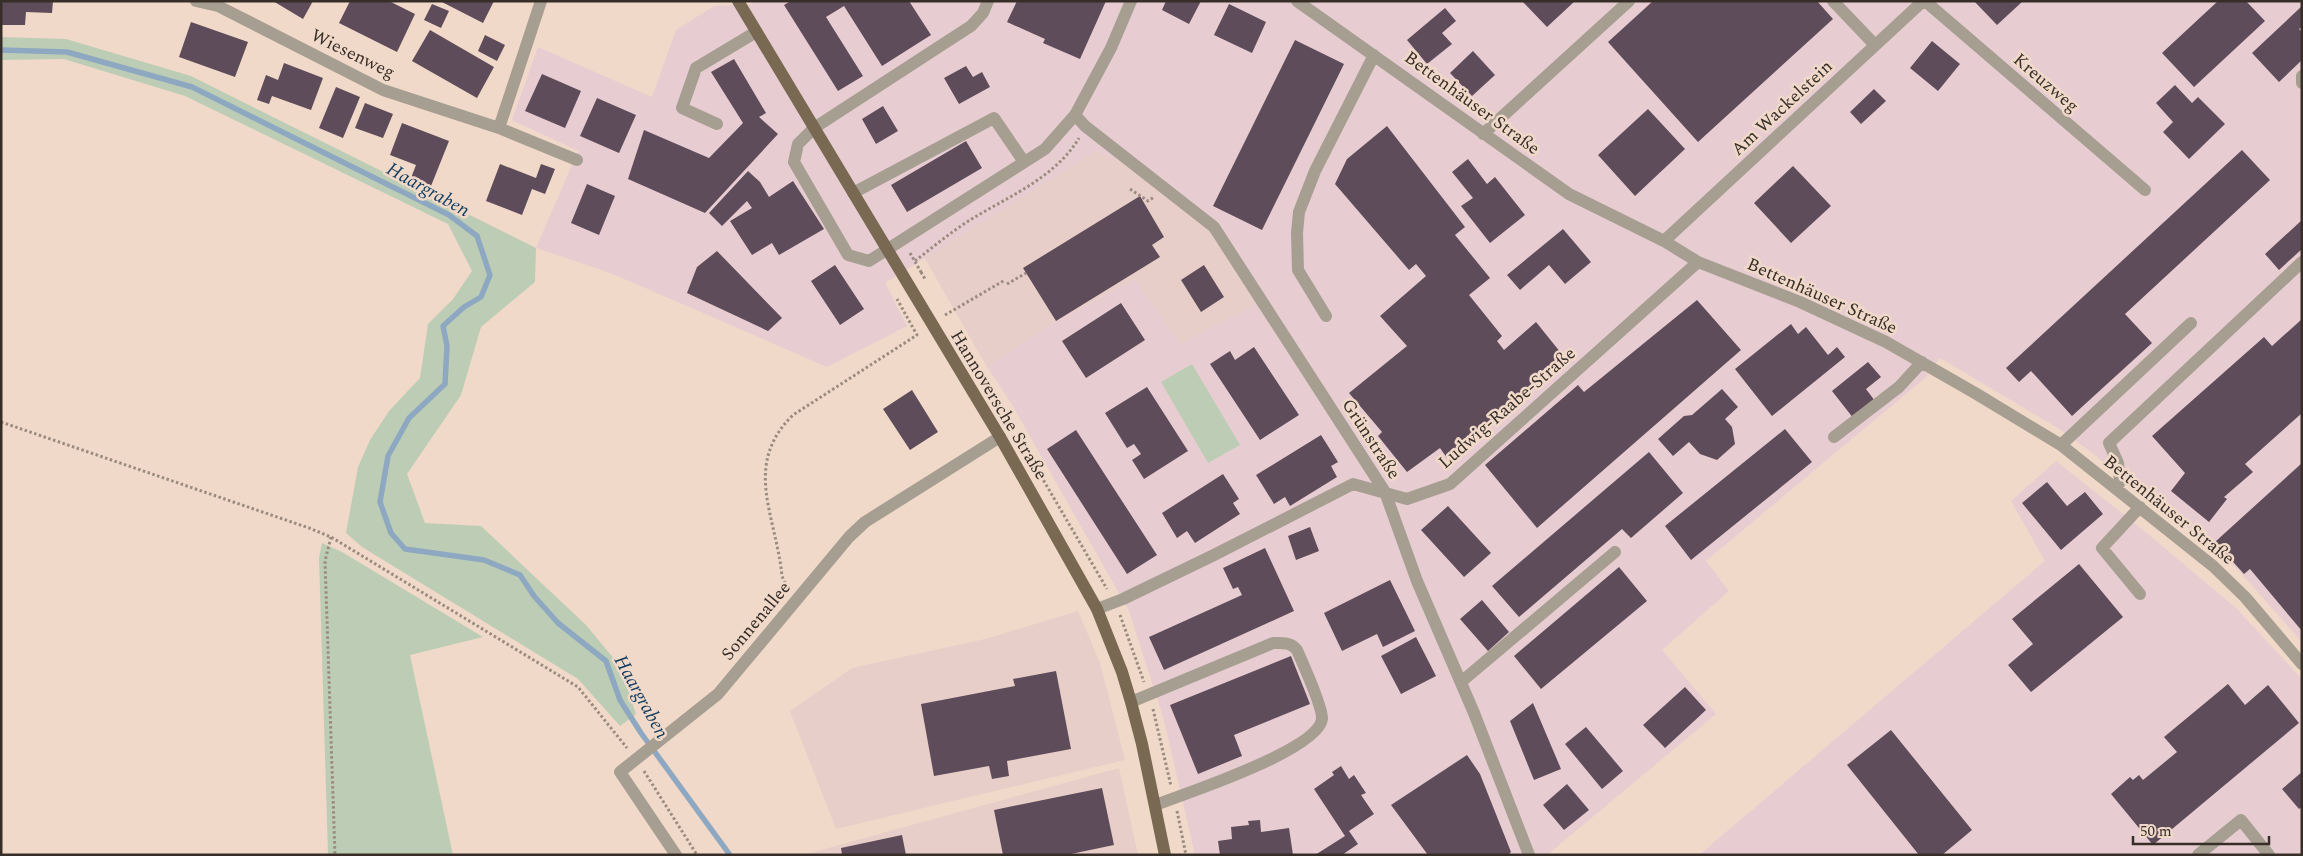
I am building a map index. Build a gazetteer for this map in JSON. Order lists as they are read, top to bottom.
{
  "streets": {
    "main road": ["Hannoversche Straße"],
    "street": [
      "Wiesenweg",
      "Kreuzweg",
      "Bettenhäuser Straße",
      "Am Wackelstein",
      "Ludwig-Raabe-Straße",
      "Grünstraße",
      "Sonnenallee"
    ]
  },
  "crossings": [
    ["Kreuzweg", "Am Wackelstein"],
    ["Bettenhäuser Straße", "Am Wackelstein"],
    ["Bettenhäuser Straße", "Ludwig-Raabe-Straße"],
    ["Hannoversche Straße", "Ludwig-Raabe-Straße"],
    ["Hannoversche Straße", "Sonnenallee"],
    ["Ludwig-Raabe-Straße", "Grünstraße"]
  ],
  "water": ["Haargraben"],
  "scale_bar": "50 m"
}
